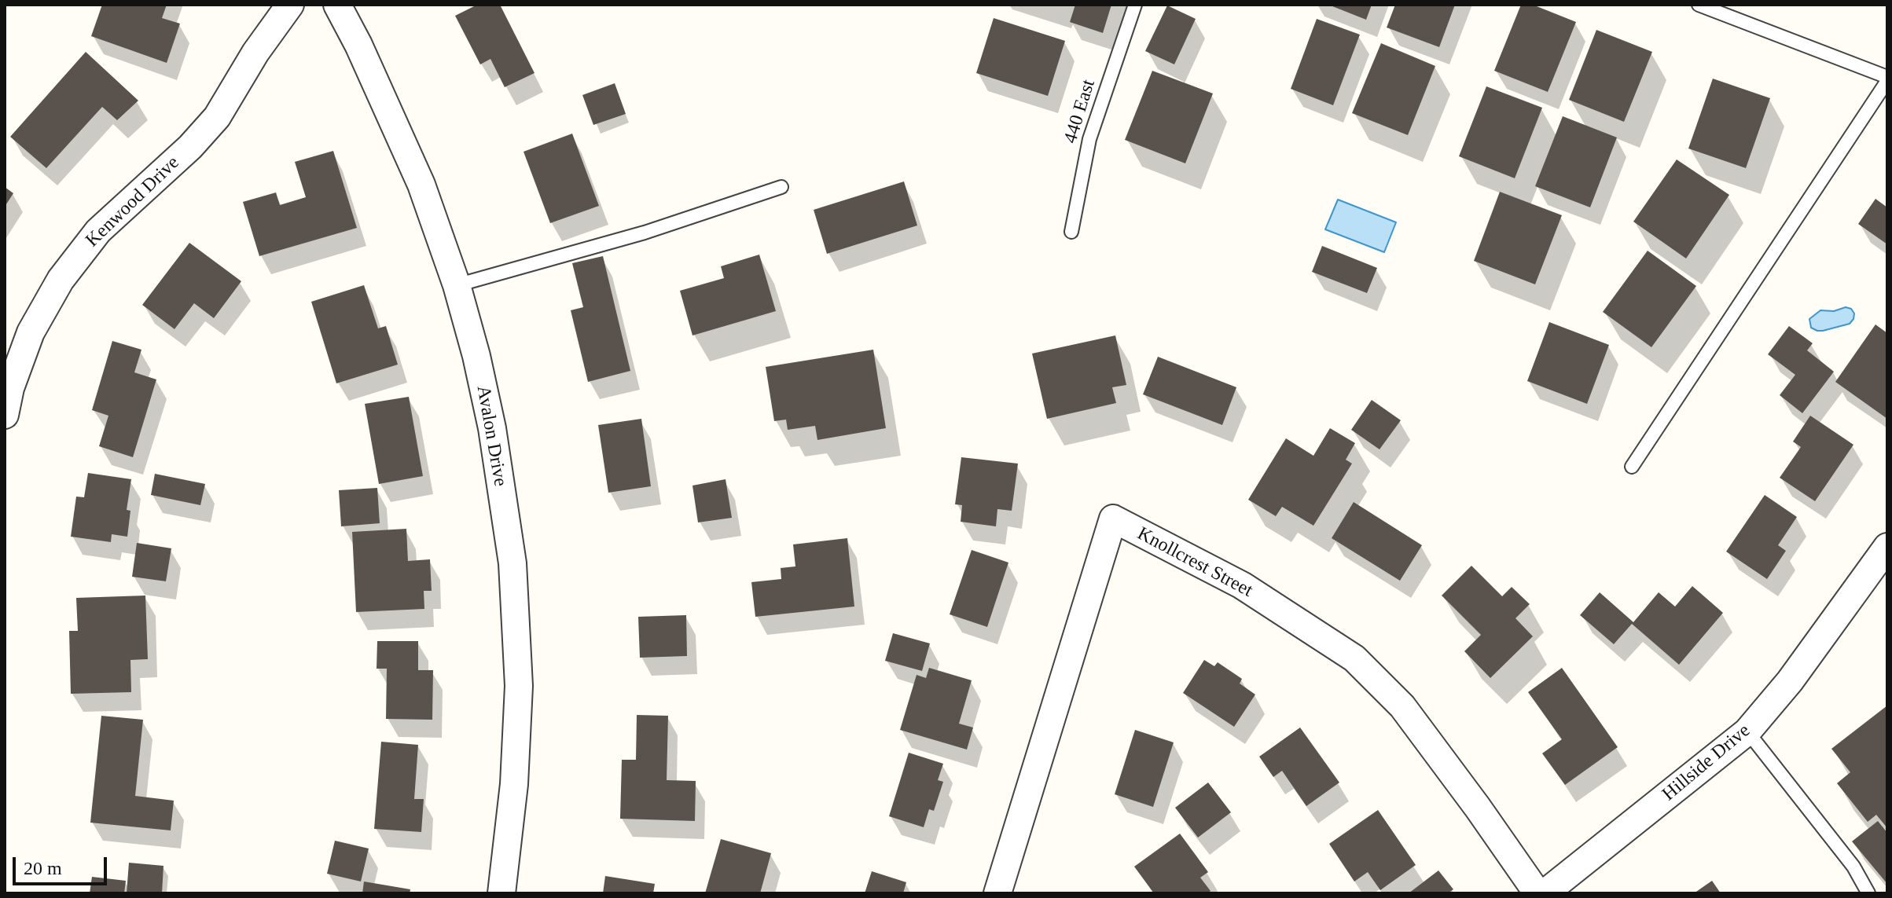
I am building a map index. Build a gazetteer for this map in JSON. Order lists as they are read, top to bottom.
{
  "streets": {
    "street": [
      "Kenwood Drive",
      "Avalon Drive",
      "Knollcrest Street",
      "Hillside Drive"
    ],
    "lane": ["440 East"]
  },
  "scale_bar": "20 m"
}
